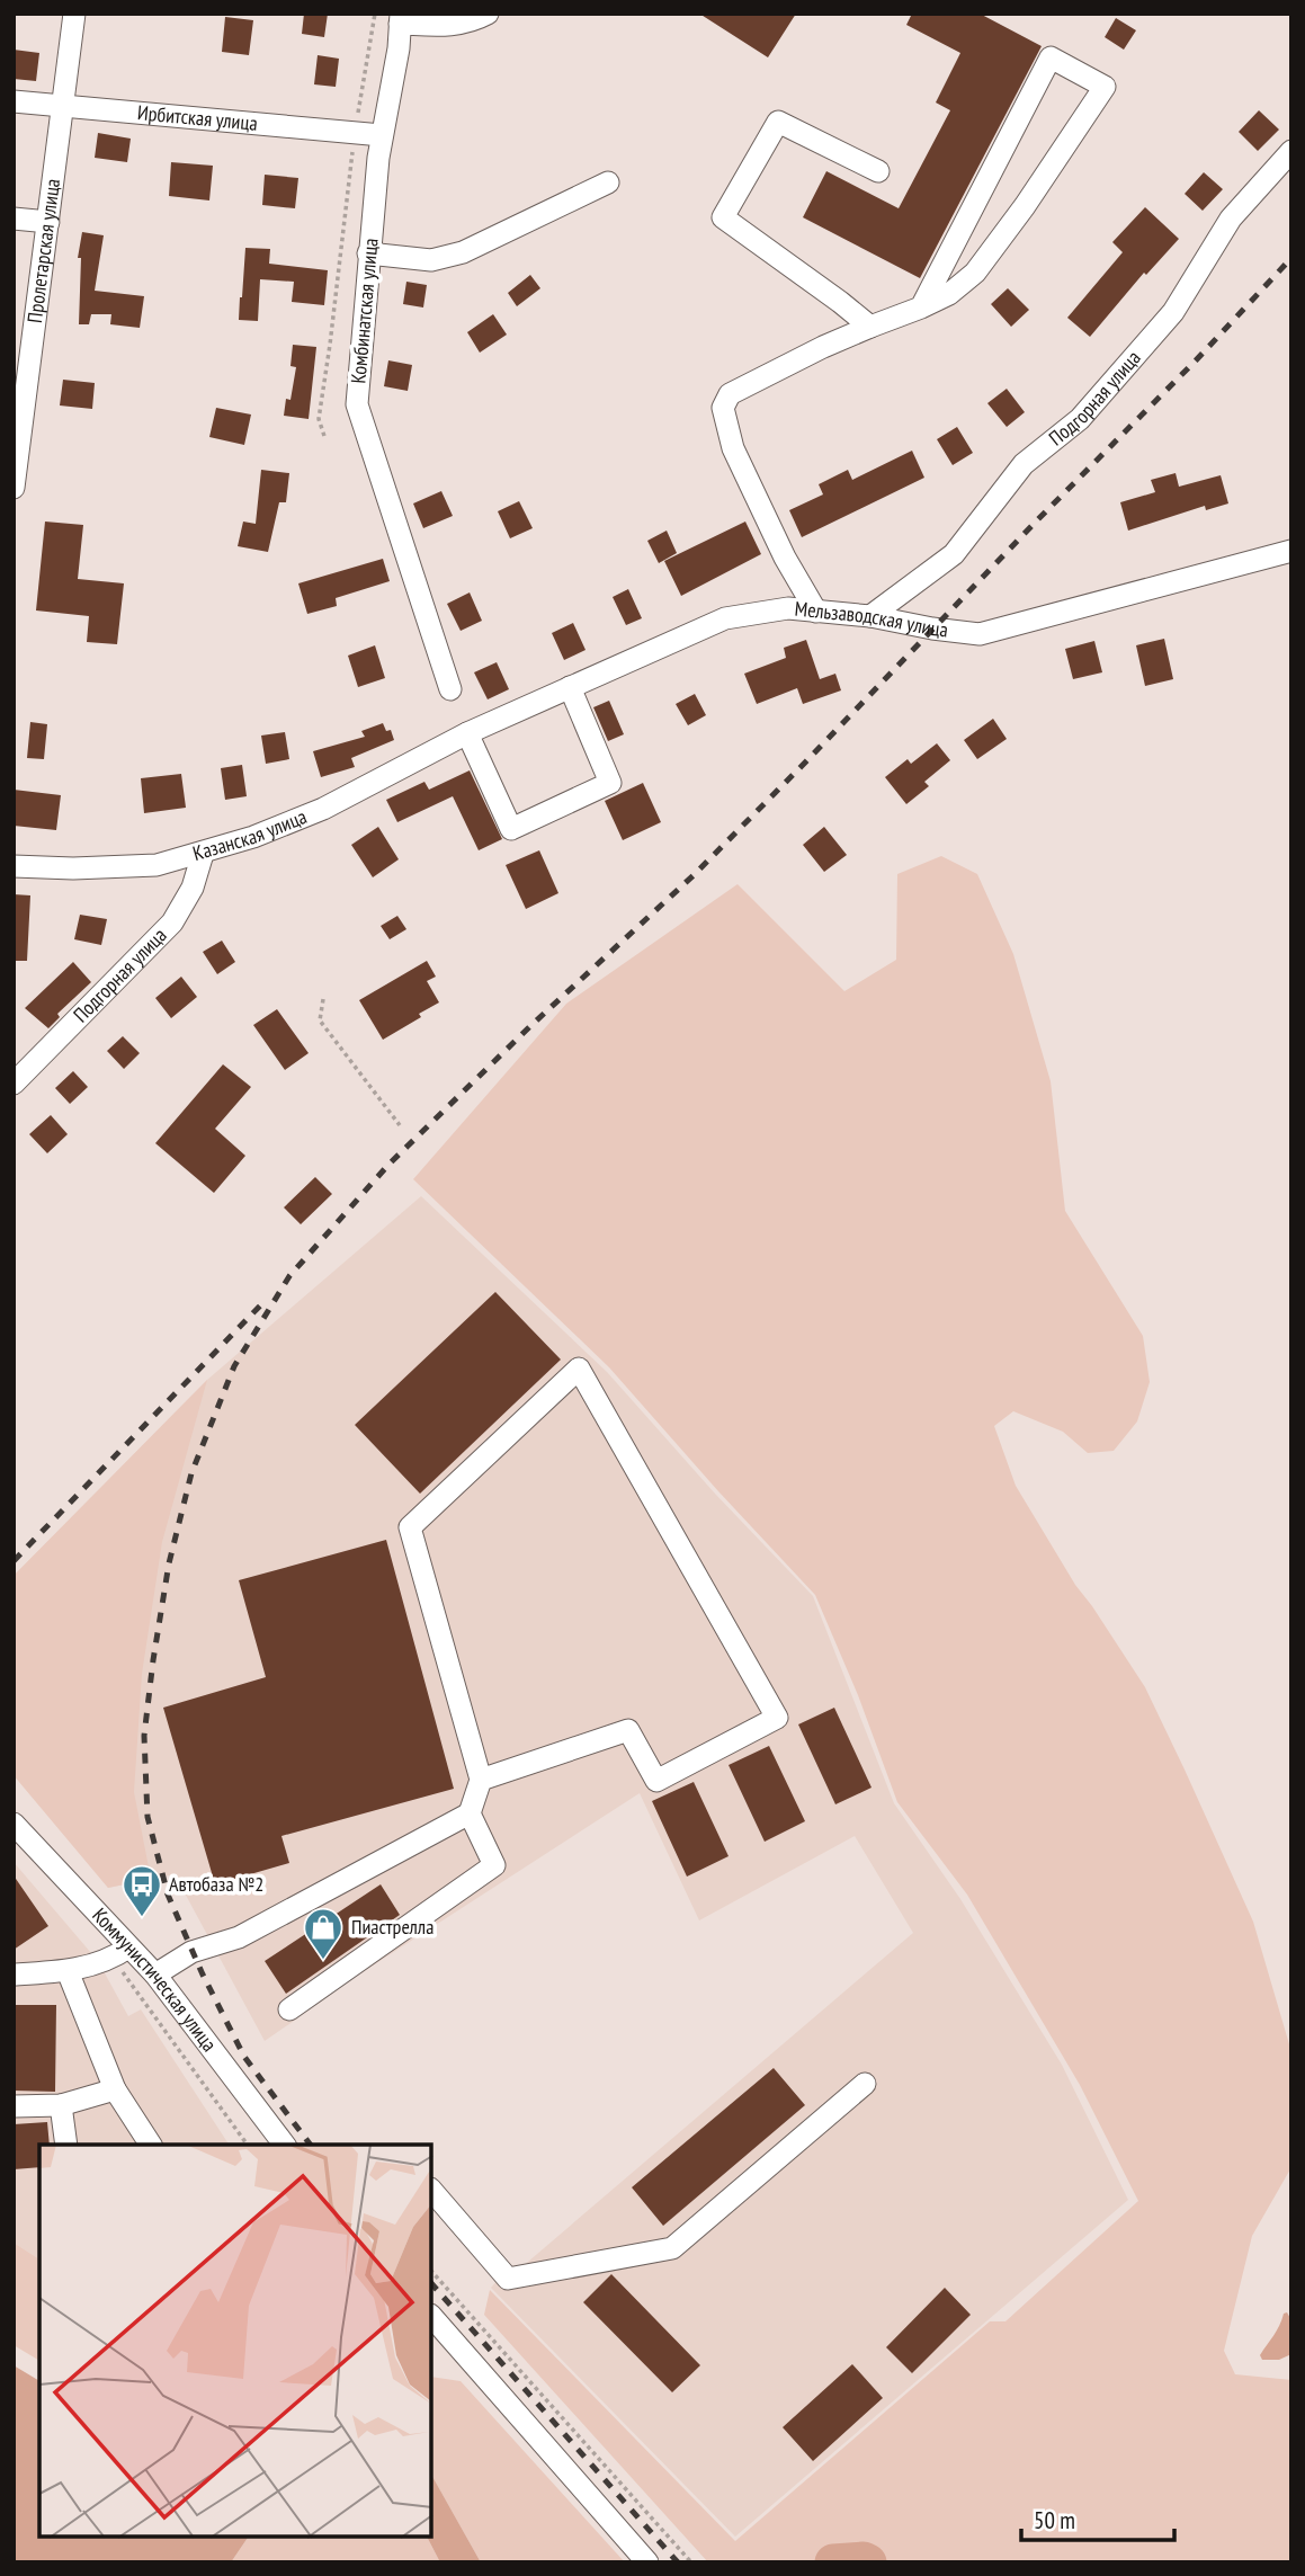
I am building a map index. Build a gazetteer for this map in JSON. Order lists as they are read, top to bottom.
{
  "streets": {
    "street": [
      "Ирбитская улица",
      "Пролетарская улица",
      "Комбинатская улица",
      "Подгорная улица",
      "Мельзаводская улица",
      "Казанская улица",
      "Коммунистическая улица"
    ]
  },
  "crossings": [
    ["Ирбитская улица", "Пролетарская улица"],
    ["Ирбитская улица", "Комбинатская улица"],
    ["Подгорная улица", "Мельзаводская улица"],
    ["Подгорная улица", "Казанская улица"],
    ["Мельзаводская улица", "Казанская улица"]
  ],
  "places": {
    "bus stop": ["Автобаза №2"],
    "shop": ["Пиастрелла"]
  },
  "scale_bar": "50 m"
}
